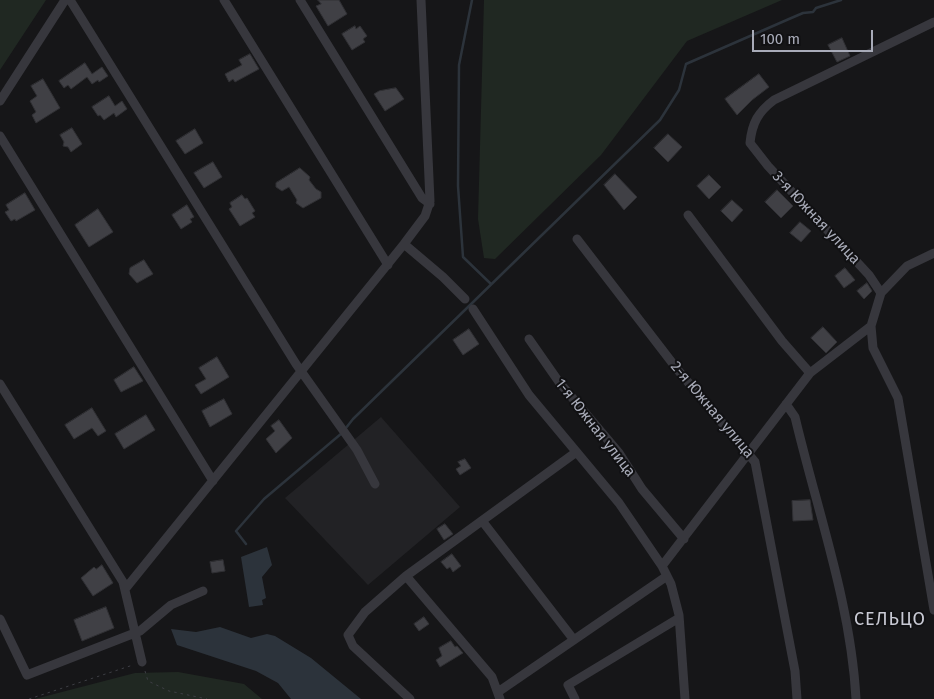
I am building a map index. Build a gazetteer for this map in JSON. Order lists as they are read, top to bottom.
{
  "streets": {
    "street": ["3-я Южная улица", "2-я Южная улица", "1-я Южная улица"]
  },
  "districts": ["СЕЛЬЦО"],
  "scale_bar": "100 m"
}
